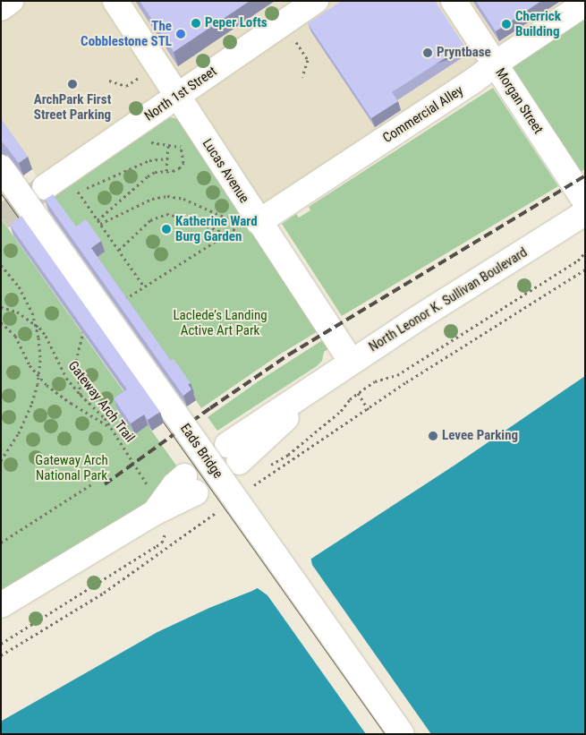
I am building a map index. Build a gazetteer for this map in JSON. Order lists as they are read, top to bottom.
{
  "streets": {
    "street": [
      "North 1st Street",
      "Morgan Street",
      "Commercial Alley",
      "Lucas Avenue",
      "North Leonor K. Sullivan Boulevard",
      "Eads Bridge"
    ],
    "path": ["Gateway Arch Trail"]
  },
  "crossings": [
    ["North 1st Street", "Lucas Avenue"],
    ["Morgan Street", "Commercial Alley"],
    ["Commercial Alley", "Lucas Avenue"],
    ["Lucas Avenue", "North Leonor K. Sullivan Boulevard"]
  ],
  "parks": ["Laclede’s Landing Active Art Park", "Gateway Arch National Park"],
  "places": [
    "Peper Lofts",
    "Cherrick Building",
    "The Cobblestone STL",
    "Pryntbase",
    "ArchPark First Street Parking",
    "Katherine Ward Burg Garden",
    "Levee Parking"
  ]
}
